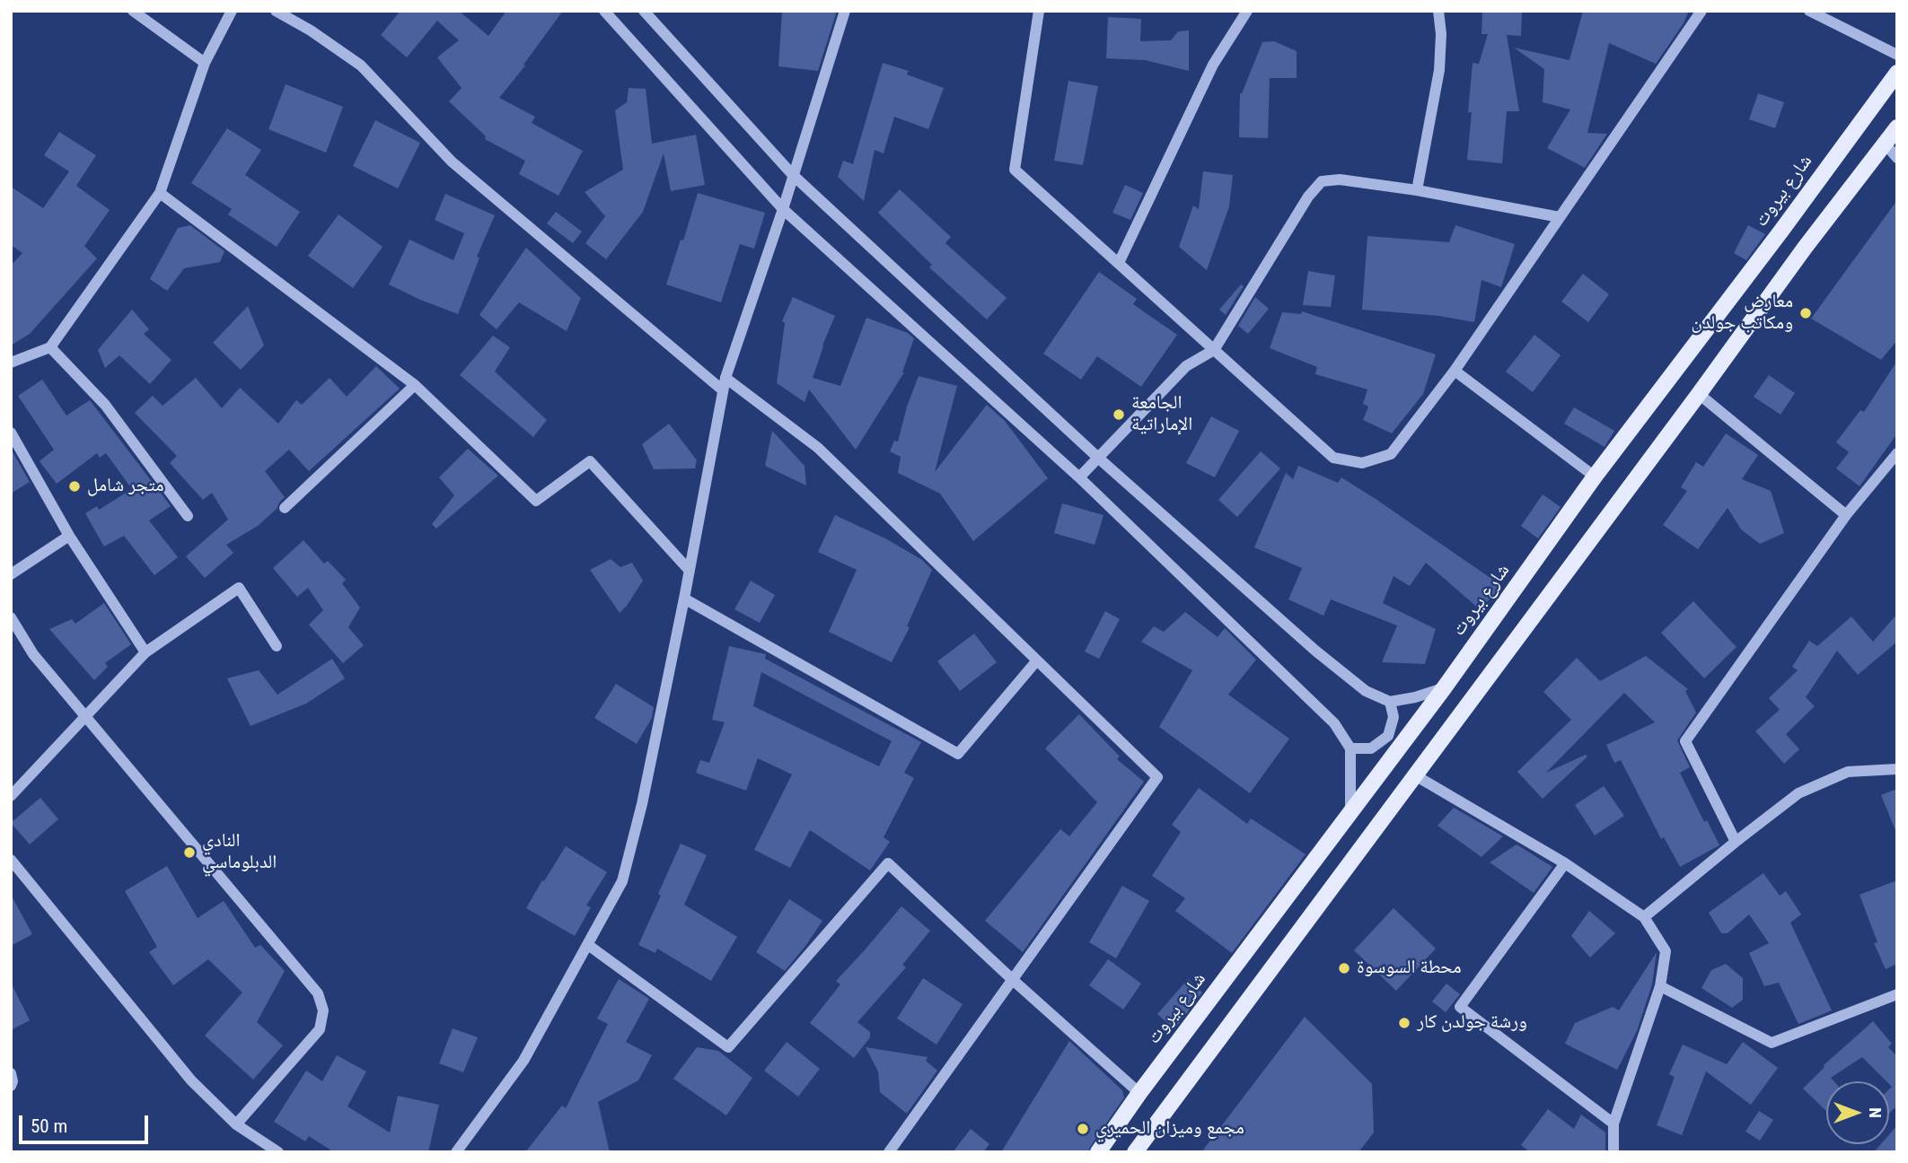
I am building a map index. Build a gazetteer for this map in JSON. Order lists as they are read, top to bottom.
{
  "streets": {
    "main road": ["شارع بيروت"]
  },
  "places": [
    "معارض ومكاتب جولدن",
    "الجامعة الإماراتية",
    "متجر شامل",
    "النادي الدبلوماسي",
    "محطة السوسوة",
    "ورشة جولدن كار",
    "مجمع وميزان الحميري"
  ],
  "scale_bar": "50 m",
  "north": "right"
}
